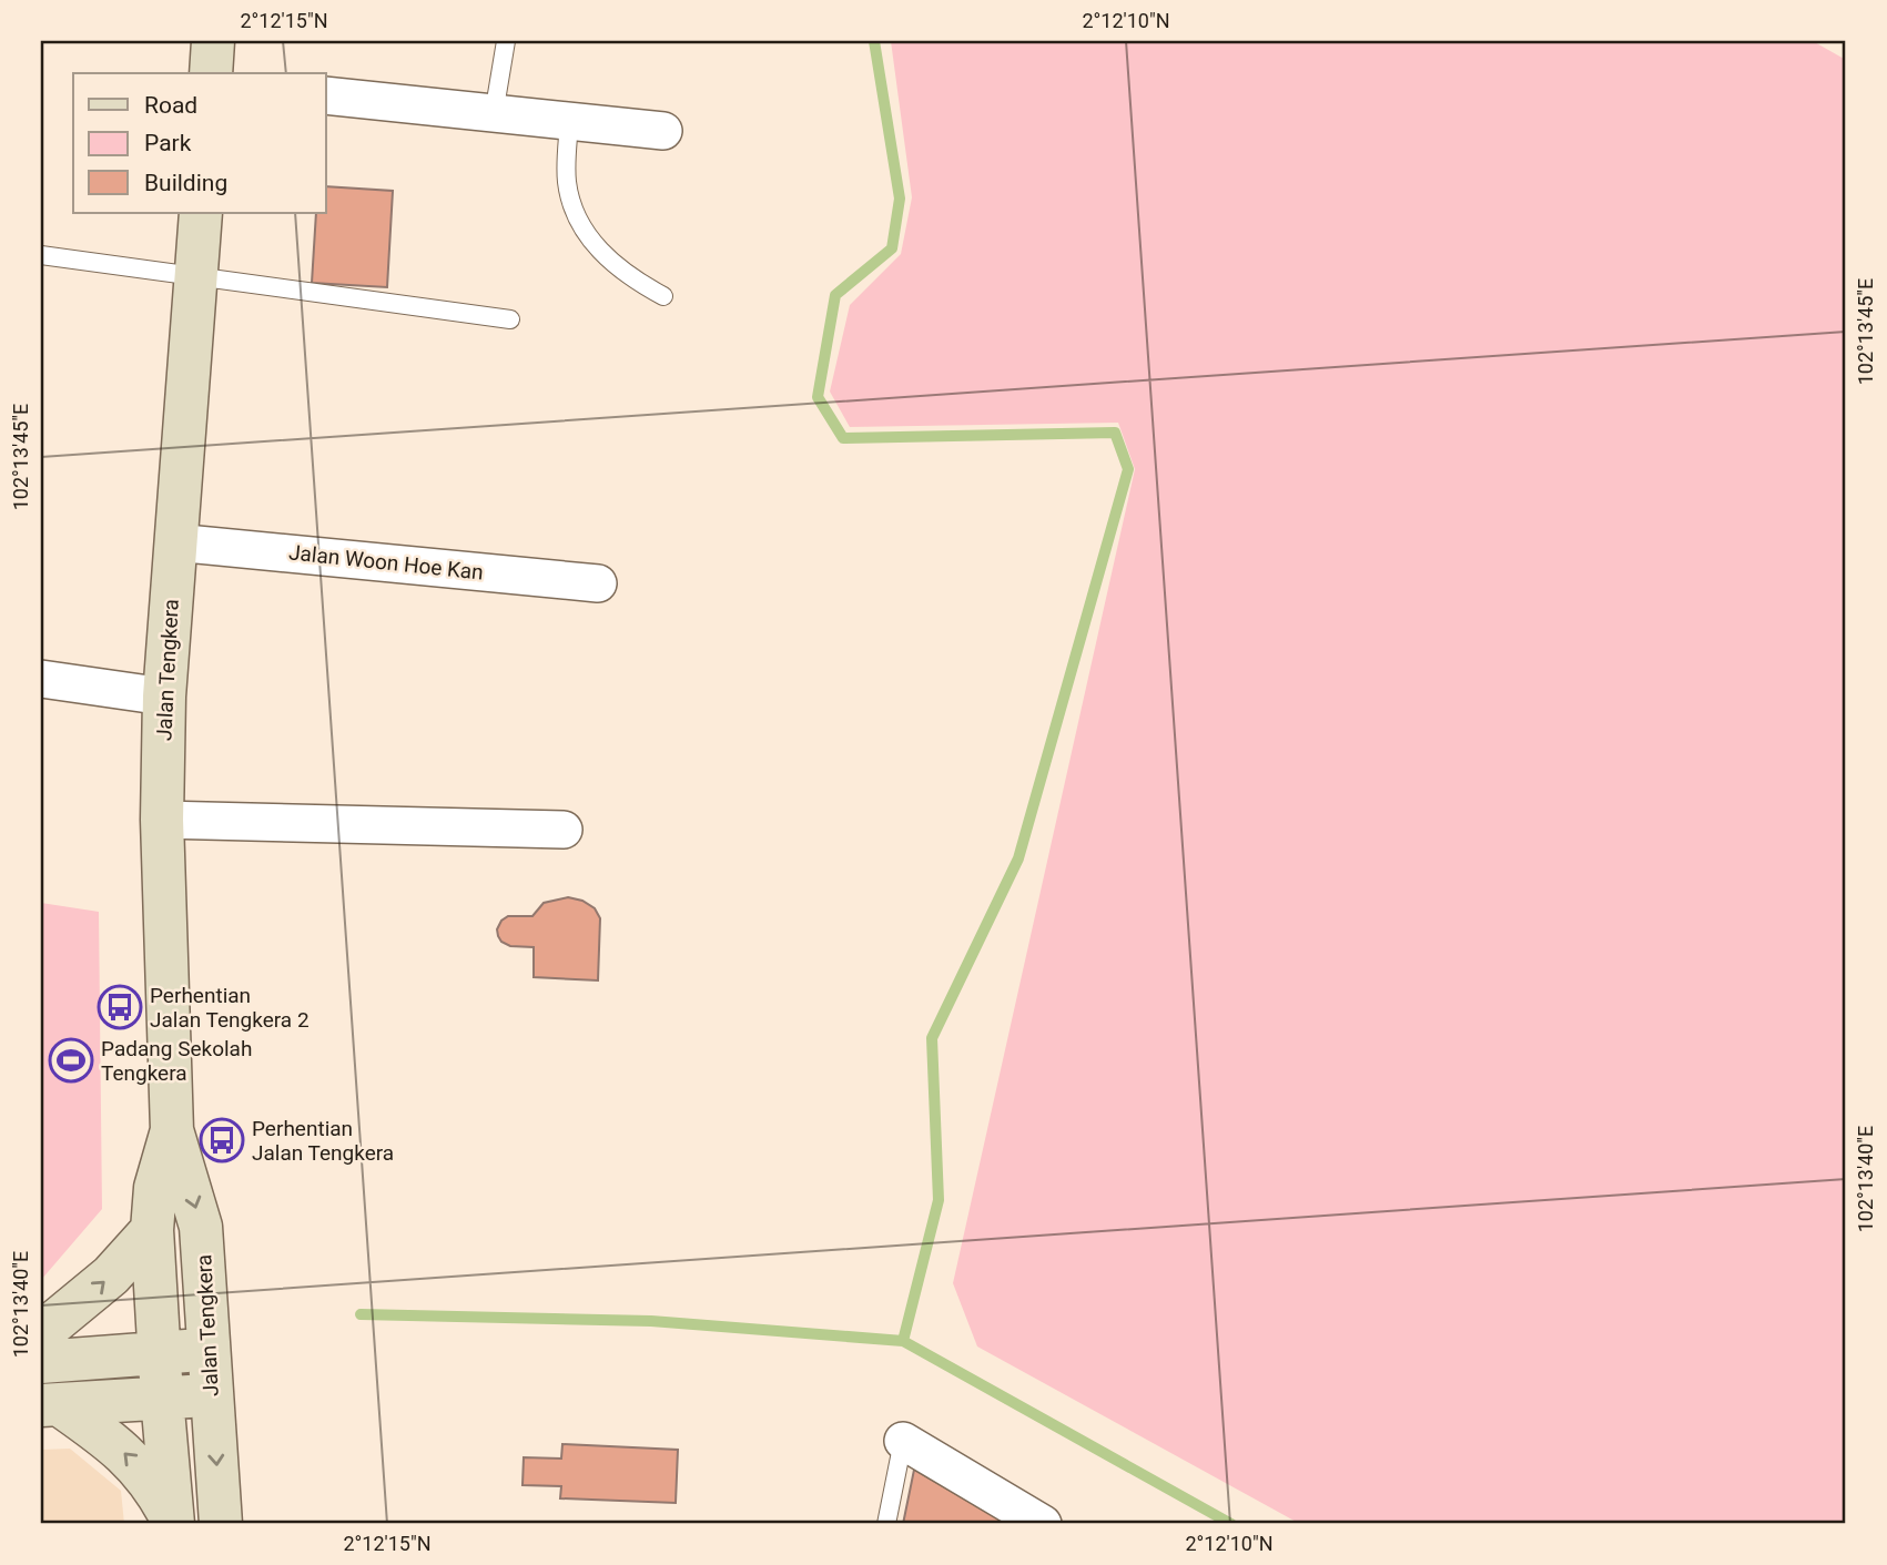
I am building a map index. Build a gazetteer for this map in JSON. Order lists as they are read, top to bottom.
{
  "streets": {
    "main road": ["Jalan Tengkera"],
    "street": ["Jalan Woon Hoe Kan"]
  },
  "crossings": [
    ["Jalan Woon Hoe Kan", "Jalan Tengkera"]
  ],
  "places": {
    "bus stop": ["Perhentian Jalan Tengkera 2", "Perhentian Jalan Tengkera"],
    "sports": ["Padang Sekolah Tengkera"]
  },
  "legend": ["Road", "Park", "Building"],
  "coordinates": [
    "2°12'15\"N",
    "2°12'10\"N",
    "102°13'45\"E",
    "102°13'40\"E"
  ]
}
